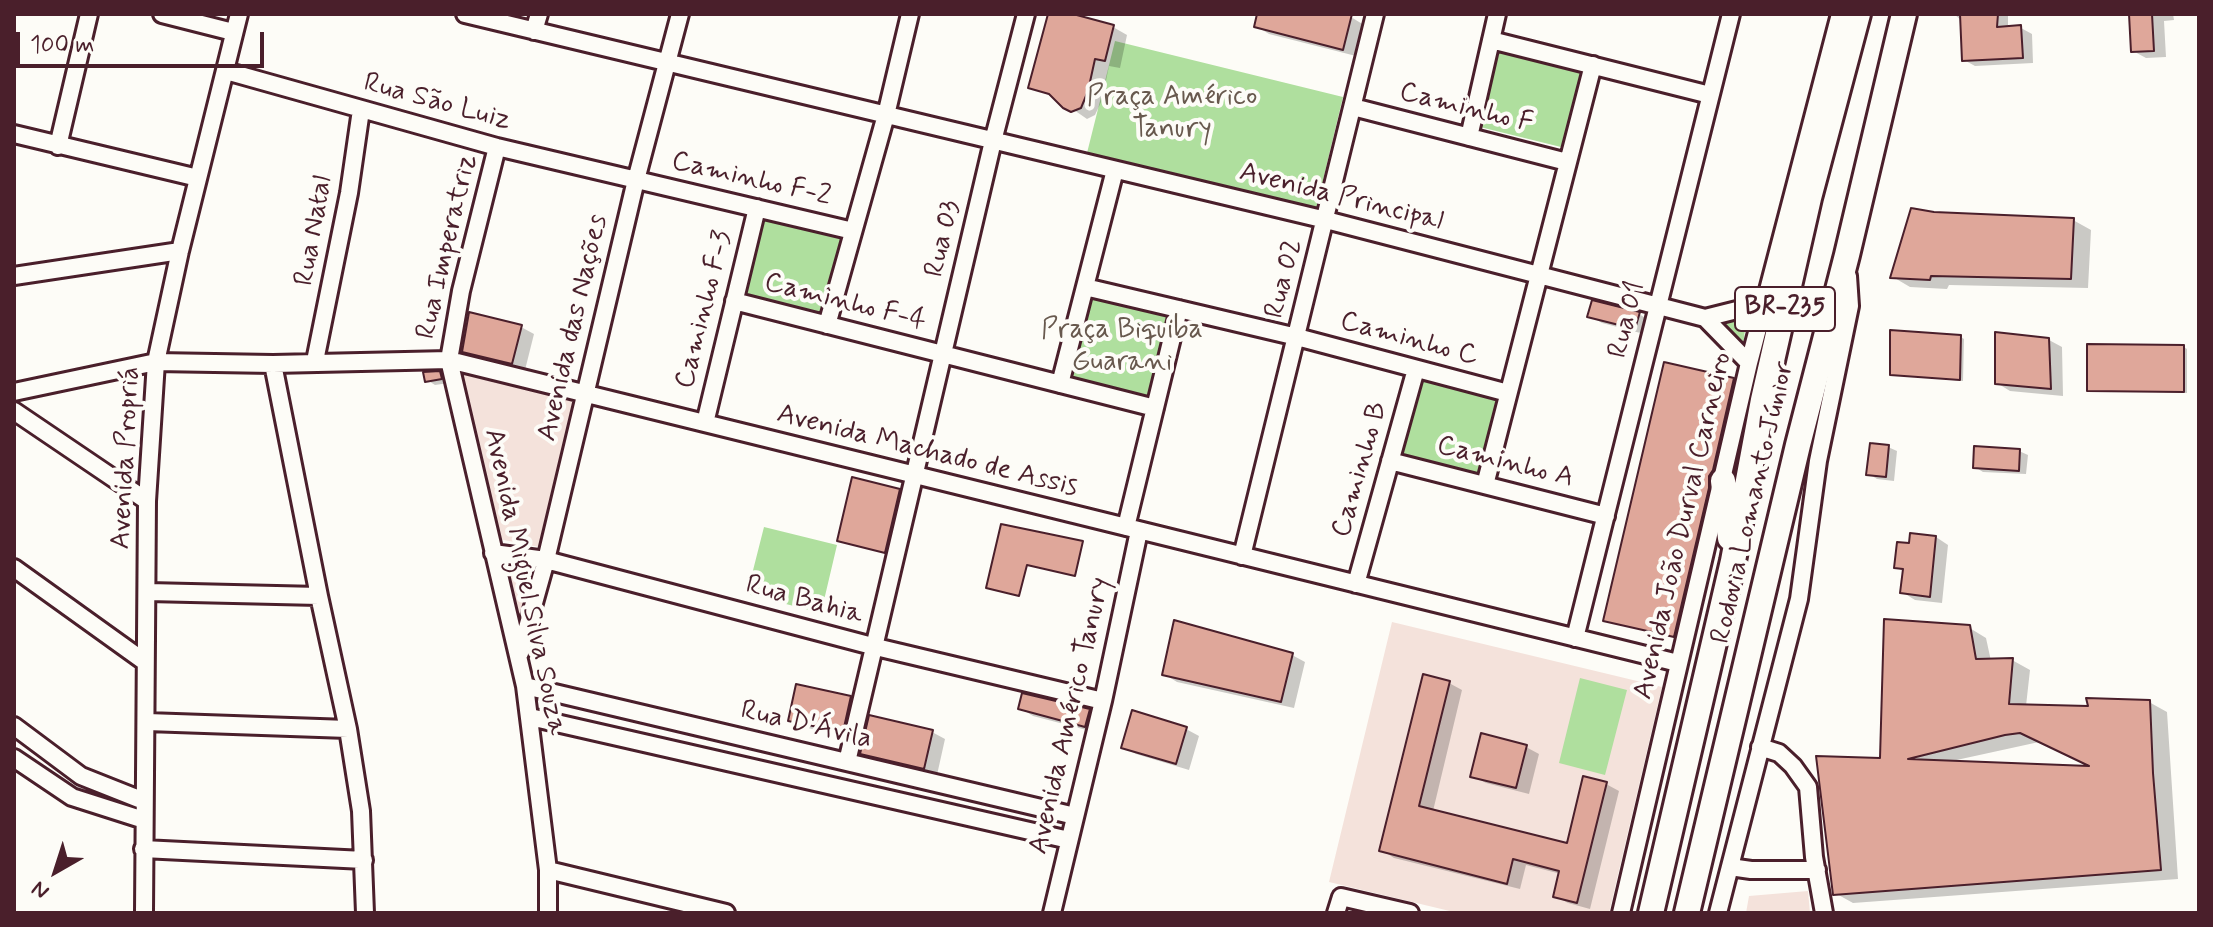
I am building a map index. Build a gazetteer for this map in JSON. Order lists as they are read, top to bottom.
{
  "streets": {
    "highway": ["BR-235", "Rodovia Lomanto Júnior"],
    "street": [
      "Rua São Luiz",
      "Caminho F",
      "Caminho F-2",
      "Avenida Principal",
      "Rua Natal",
      "Rua 03",
      "Rua Imperatriz",
      "Rua 02",
      "Caminho F-4",
      "Caminho F-3",
      "Rua 01",
      "Avenida das Nações",
      "Caminho C",
      "Avenida Machado de Assis",
      "Avenida Propriá",
      "Caminho A",
      "Caminho B",
      "Avenida João Durval Carneiro",
      "Avenida Miguel Silva Souza",
      "Rua Bahia",
      "Avenida Américo Tanury",
      "Rua D'Ávila"
    ]
  },
  "crossings": [
    ["Rua São Luiz", "Caminho F-2"],
    ["Rua São Luiz", "Rua Natal"],
    ["Rua São Luiz", "Rua Imperatriz"],
    ["Rua São Luiz", "Avenida das Nações"],
    ["Rua São Luiz", "Avenida Propriá"],
    ["Caminho F", "Rua 02"],
    ["Caminho F-2", "Caminho F-3"],
    ["Caminho F-2", "Avenida das Nações"],
    ["Avenida Principal", "Rua 03"],
    ["Avenida Principal", "Rua 02"],
    ["Avenida Principal", "Rua 01"],
    ["Avenida Principal", "Avenida das Nações"],
    ["Rua Natal", "Avenida Machado de Assis"],
    ["Rua 03", "Caminho F-4"],
    ["Rua 03", "Avenida Machado de Assis"],
    ["Rua 03", "Rua Bahia"],
    ["Rua 03", "Rua D'Ávila"],
    ["Rua Imperatriz", "Avenida Machado de Assis"],
    ["Rua Imperatriz", "Avenida Miguel Silva Souza"],
    ["Rua 02", "Caminho C"],
    ["Rua 02", "Avenida Machado de Assis"],
    ["Caminho F-4", "Caminho F-3"],
    ["Caminho F-4", "Avenida Américo Tanury"],
    ["Caminho F-3", "Avenida Machado de Assis"],
    ["Rua 01", "Avenida Machado de Assis"],
    ["Rua 01", "Caminho A"],
    ["Avenida das Nações", "Avenida Machado de Assis"],
    ["Avenida das Nações", "Avenida Miguel Silva Souza"],
    ["Avenida das Nações", "Rua Bahia"],
    ["Caminho C", "Caminho B"],
    ["Caminho C", "Avenida Américo Tanury"],
    ["Avenida Machado de Assis", "Avenida Propriá"],
    ["Avenida Machado de Assis", "Caminho B"],
    ["Avenida Machado de Assis", "Avenida João Durval Carneiro"],
    ["Avenida Machado de Assis", "Avenida Miguel Silva Souza"],
    ["Avenida Machado de Assis", "Avenida Américo Tanury"],
    ["Caminho A", "Caminho B"],
    ["Avenida Miguel Silva Souza", "Rua Bahia"],
    ["Avenida Miguel Silva Souza", "Rua D'Ávila"],
    ["Rua Bahia", "Avenida Américo Tanury"],
    ["Avenida Américo Tanury", "Rua D'Ávila"]
  ],
  "parks": ["Praça Américo Tanury", "Praça Biquiba Guarani"],
  "scale_bar": "100 m",
  "north": "bottom left"
}
